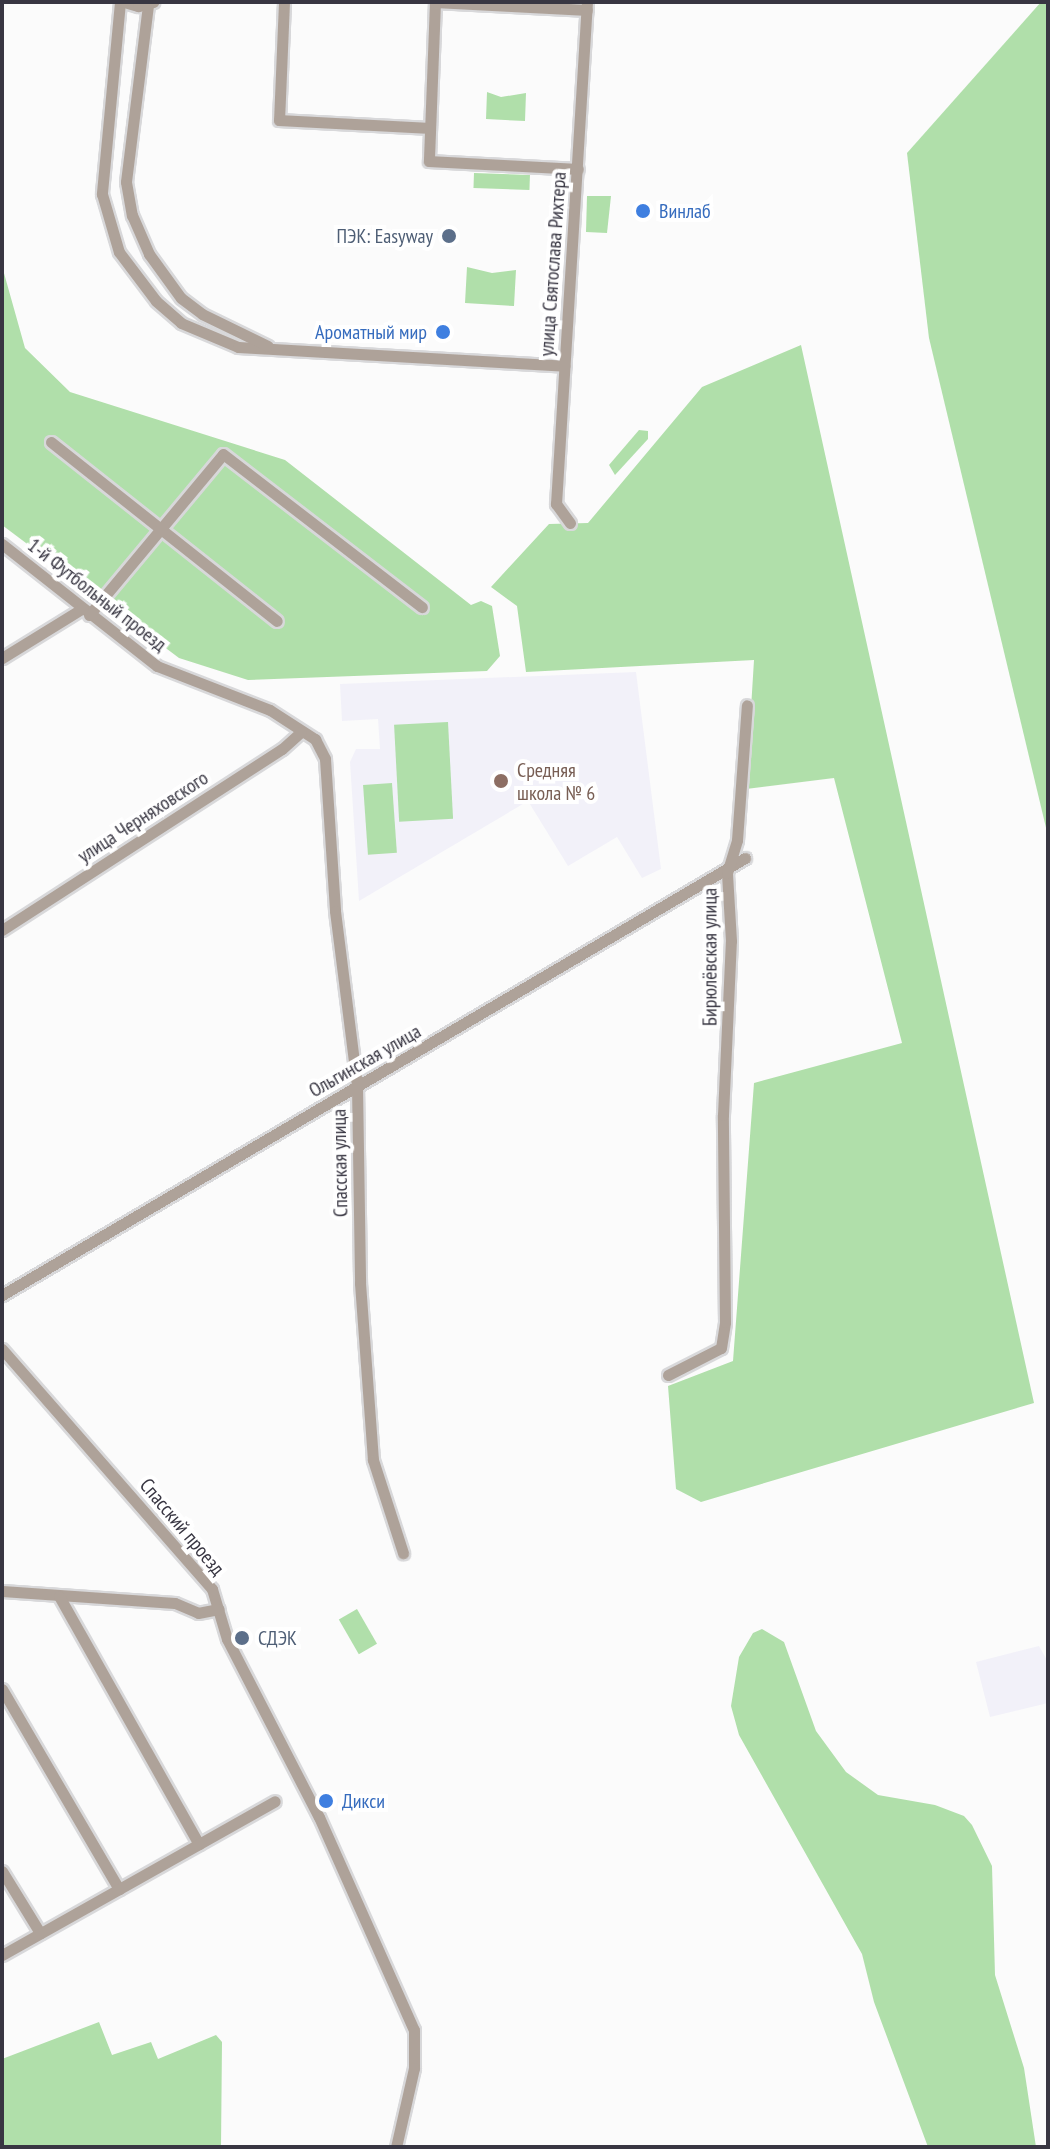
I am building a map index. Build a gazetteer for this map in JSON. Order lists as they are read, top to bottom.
{
  "streets": {
    "street": [
      "улица Святослава Рихтера",
      "1-й Футбольный проезд",
      "улица Черняховского",
      "Бирюлёвская улица",
      "Ольгинская улица",
      "Спасская улица",
      "Спасский проезд"
    ]
  },
  "crossings": [
    ["1-й Футбольный проезд", "улица Черняховского"],
    ["1-й Футбольный проезд", "Спасская улица"],
    ["улица Черняховского", "Спасская улица"],
    ["Бирюлёвская улица", "Ольгинская улица"],
    ["Ольгинская улица", "Спасская улица"]
  ],
  "places": [
    "Винлаб",
    "ПЭК: Easyway",
    "Ароматный мир",
    "Средняя школа № 6",
    "СДЭК",
    "Дикси"
  ]
}
